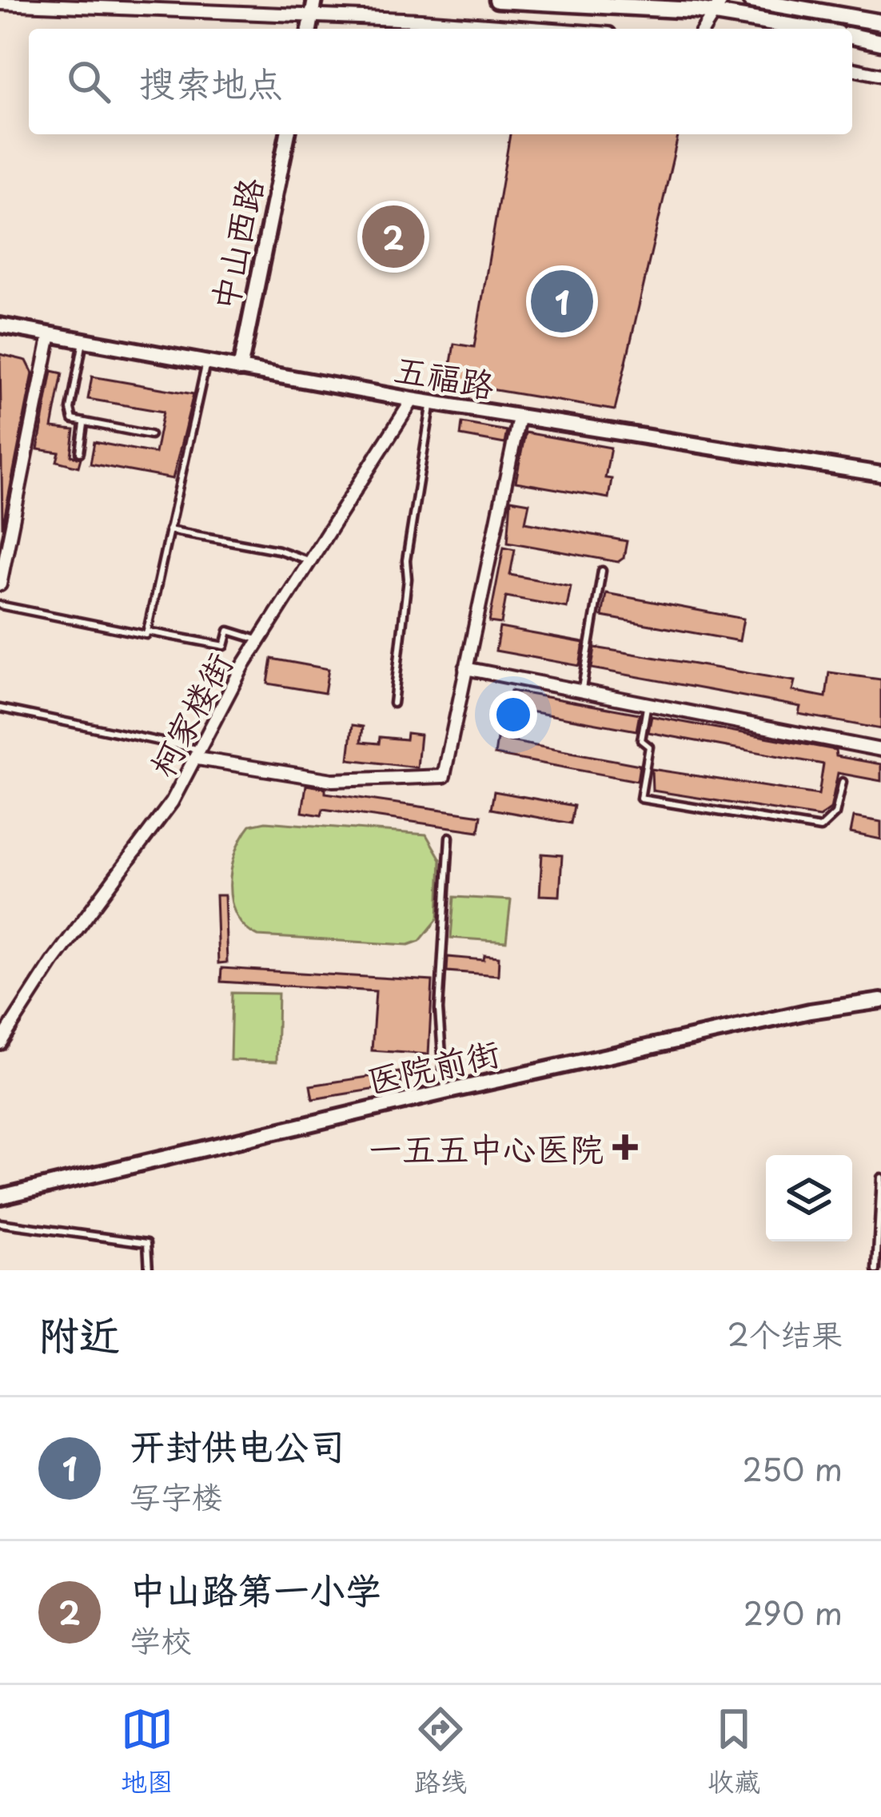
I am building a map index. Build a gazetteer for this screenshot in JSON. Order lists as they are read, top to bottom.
{
  "streets": {
    "street": [
      "中山西路",
      "五福路",
      "柯家楼街",
      "医院前街"
    ]
  },
  "crossings": [
    ["中山西路", "五福路"],
    ["五福路", "柯家楼街"]
  ],
  "places": {
    "health": ["一五五中心医院"]
  },
  "page": {
    "search": "搜索地点",
    "pins": ["2", "1"],
    "heading": ["附近", "2个结果"],
    "list": [
      {
        "mark": "1",
        "name": "开封供电公司",
        "note": "写字楼",
        "value": "250 m"
      },
      {
        "mark": "2",
        "name": "中山路第一小学",
        "note": "学校",
        "value": "290 m"
      }
    ],
    "nav": ["地图", "路线", "收藏"]
  }
}
